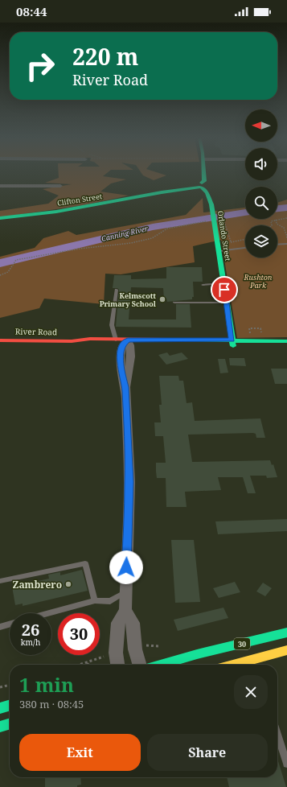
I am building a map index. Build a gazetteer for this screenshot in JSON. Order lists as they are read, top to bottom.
{
  "streets": {
    "main road": [
      "Clifton Street",
      "Orlando Street",
      "River Road",
      "30"
    ]
  },
  "crossings": [
    ["Clifton Street", "Orlando Street"],
    ["Orlando Street", "River Road"]
  ],
  "water": ["Canning River"],
  "parks": ["Rushton Park"],
  "places": ["Kelmscott Primary School", "Zambrero"],
  "north": "left",
  "page": {
    "status": "08:44",
    "turn": ["220 m", "River Road"],
    "speed": "26 km/h",
    "limit": "30",
    "heading": ["1 min", "380 m · 08:45"],
    "buttons": ["Exit", "Share"]
  }
}
